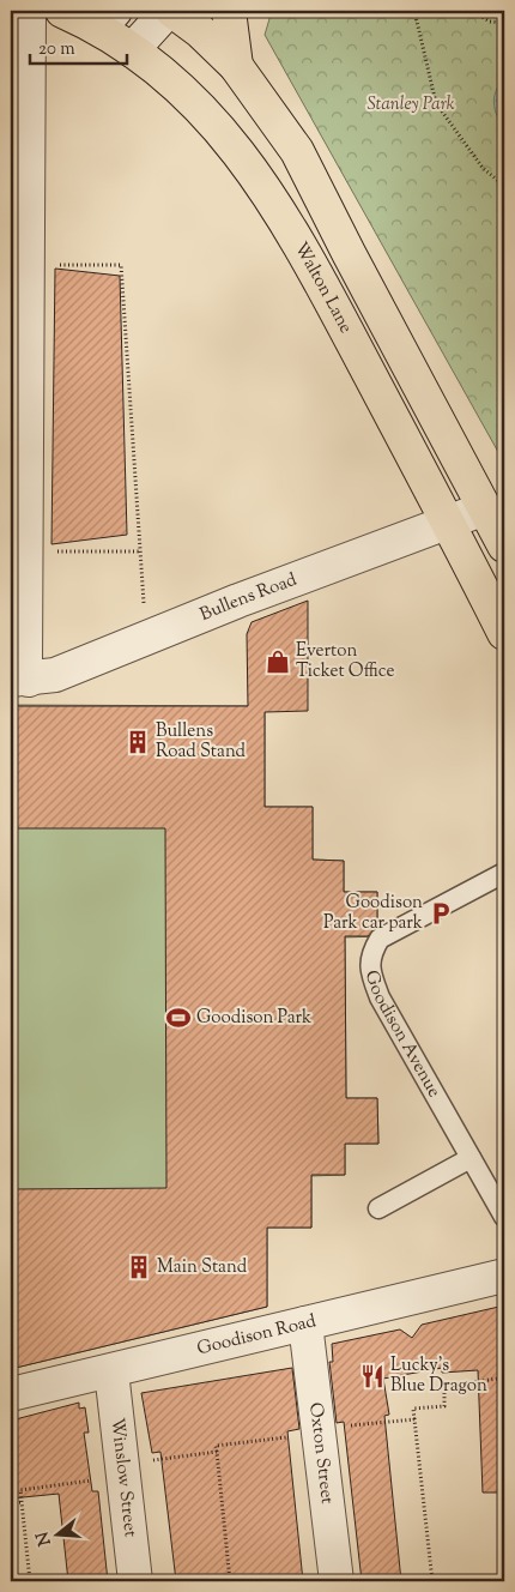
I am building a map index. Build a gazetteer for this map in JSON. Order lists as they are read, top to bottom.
{
  "streets": {
    "highway": ["Walton Lane"],
    "street": [
      "Bullens Road",
      "Goodison Road",
      "Oxton Street",
      "Winslow Street"
    ],
    "lane": ["Goodison Avenue"]
  },
  "crossings": [
    ["Walton Lane", "Bullens Road"],
    ["Goodison Road", "Oxton Street"],
    ["Goodison Road", "Winslow Street"]
  ],
  "parks": ["Stanley Park"],
  "places": {
    "shop": ["Everton Ticket Office"],
    "building": ["Bullens Road Stand", "Main Stand"],
    "parking": ["Goodison Park car park"],
    "sports": ["Goodison Park"],
    "restaurant": ["Lucky's Blue Dragon"]
  },
  "scale_bar": "20 m",
  "north": "left"
}
